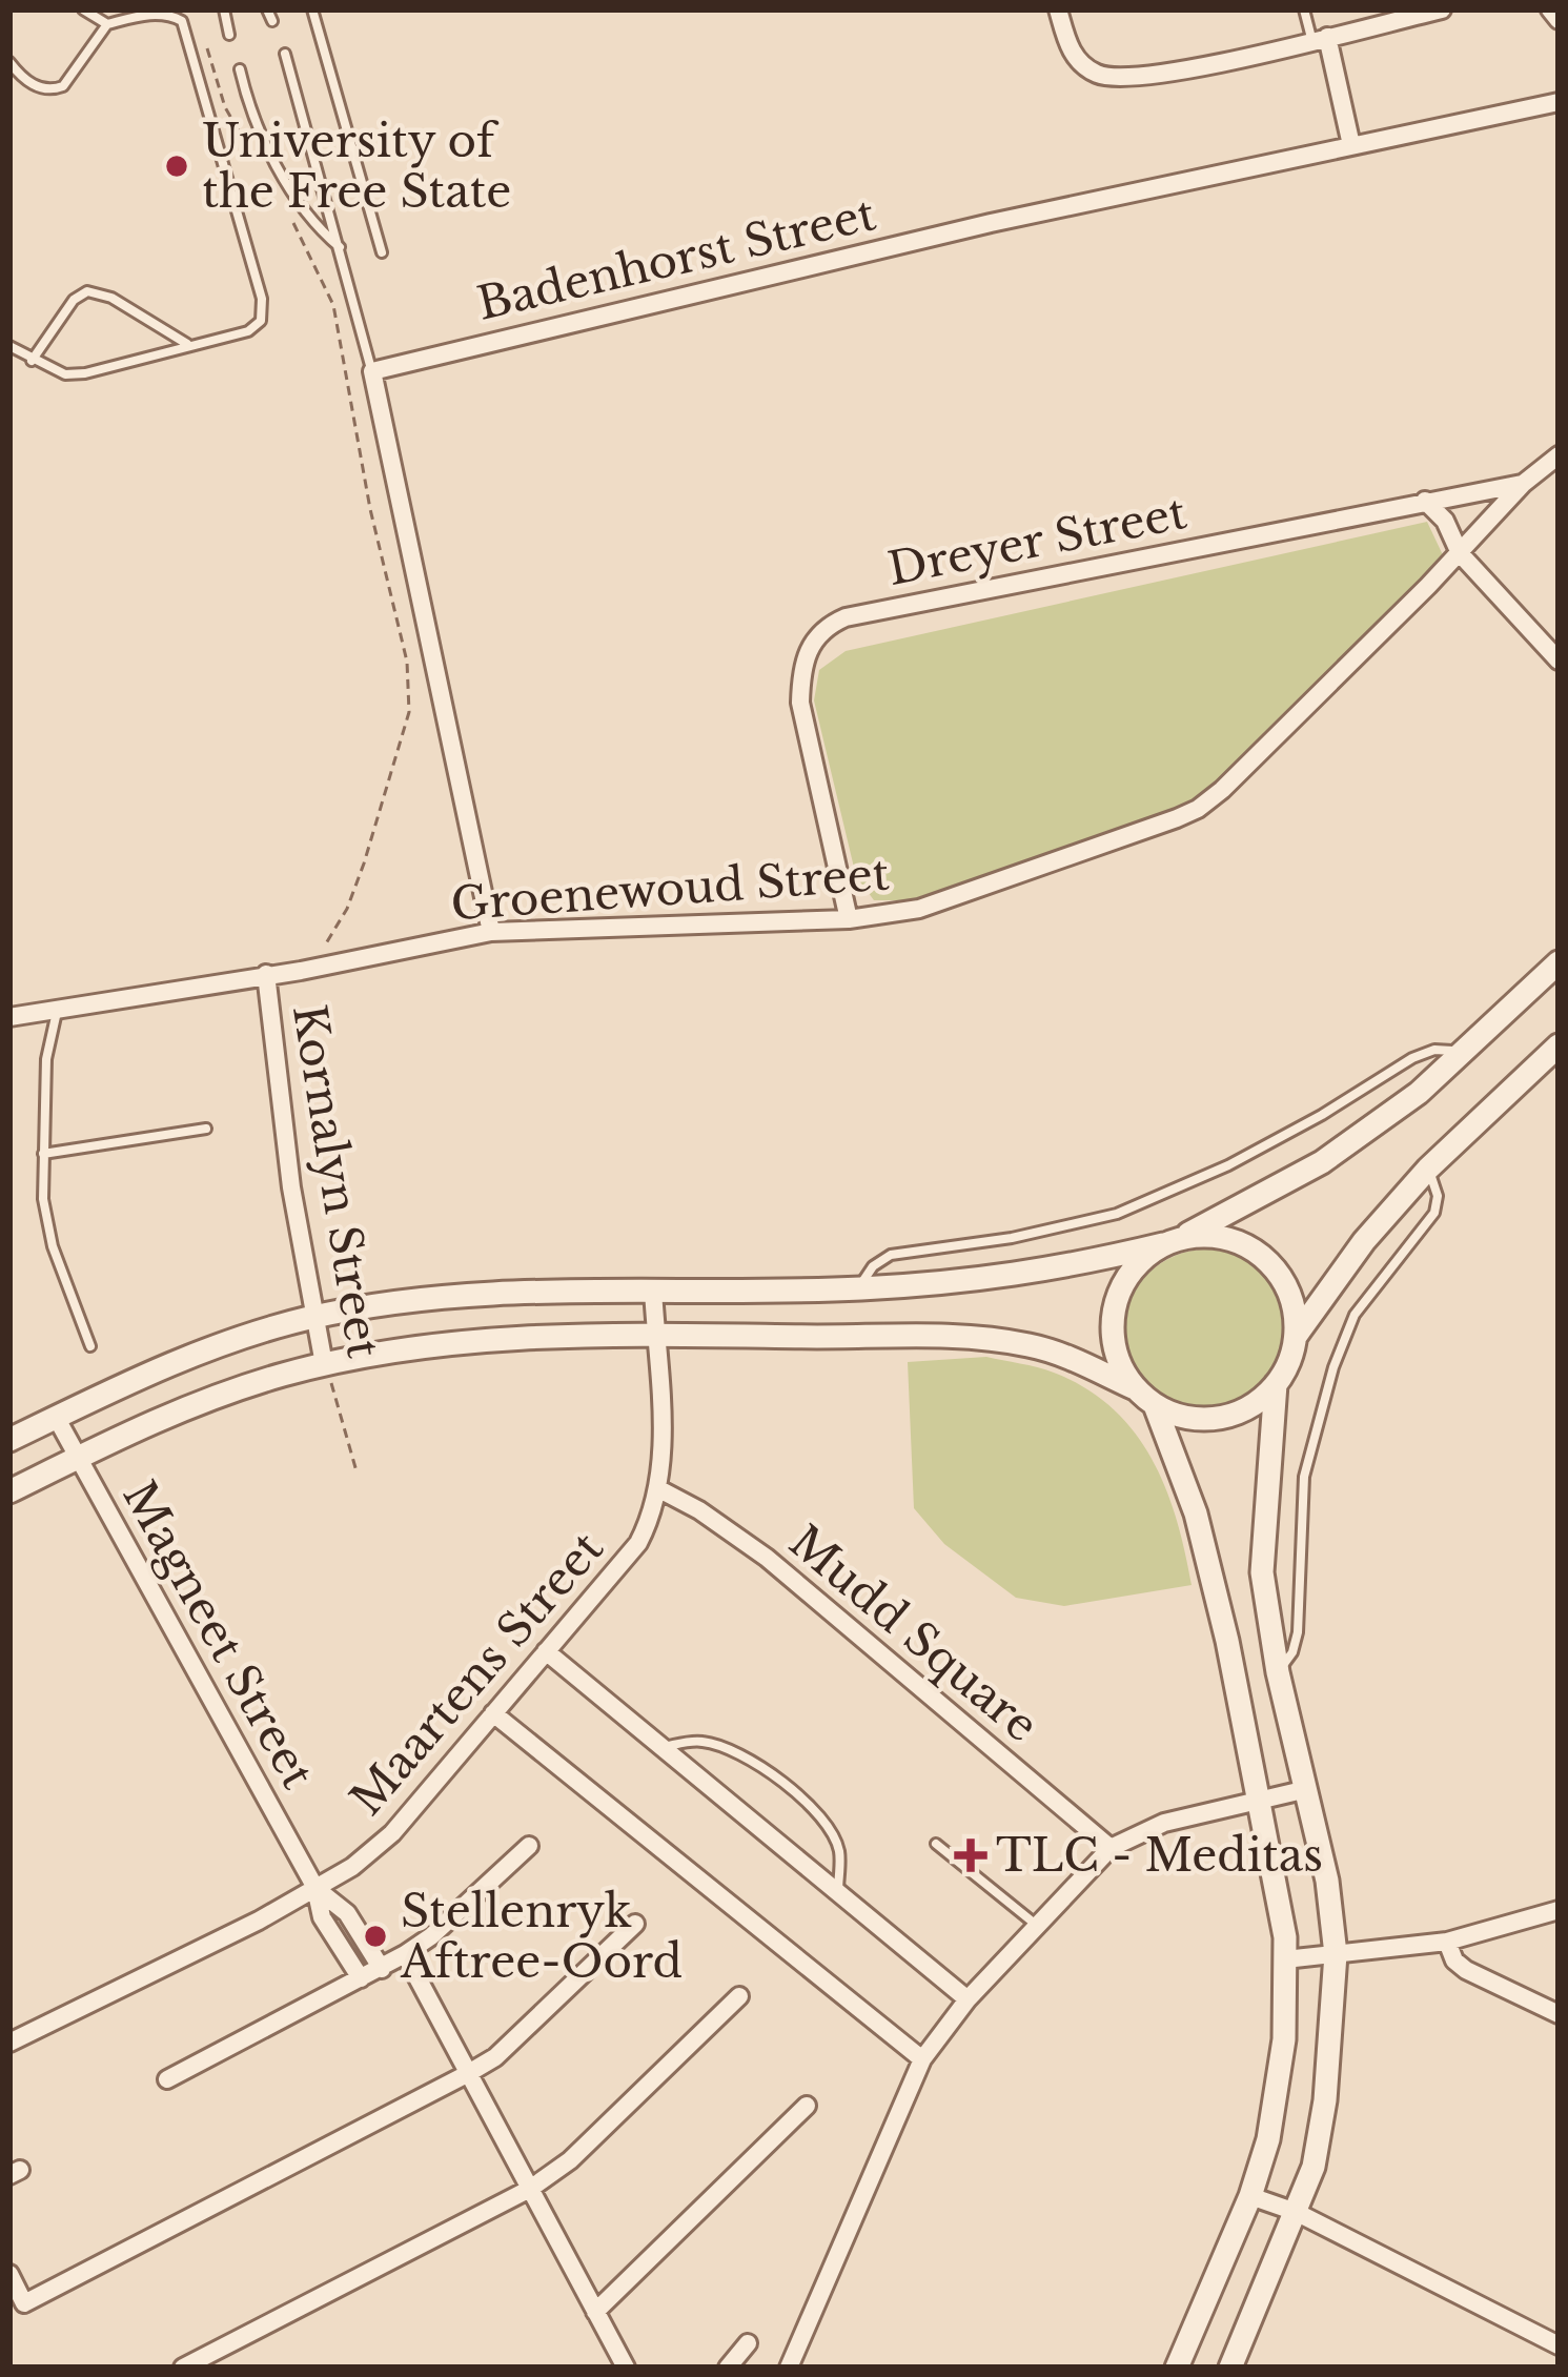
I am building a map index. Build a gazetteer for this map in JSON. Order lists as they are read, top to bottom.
{
  "streets": {
    "street": [
      "Badenhorst Street",
      "Dreyer Street",
      "Groenewoud Street",
      "Kornalyn Street",
      "Mudd Square",
      "Magneet Street",
      "Maartens Street"
    ]
  },
  "crossings": [
    ["Dreyer Street", "Groenewoud Street"],
    ["Groenewoud Street", "Kornalyn Street"],
    ["Mudd Square", "Maartens Street"],
    ["Magneet Street", "Maartens Street"]
  ],
  "places": {
    "other": ["University of the Free State", "Stellenryk Aftree-Oord"],
    "health": ["TLC - Meditas"]
  }
}
